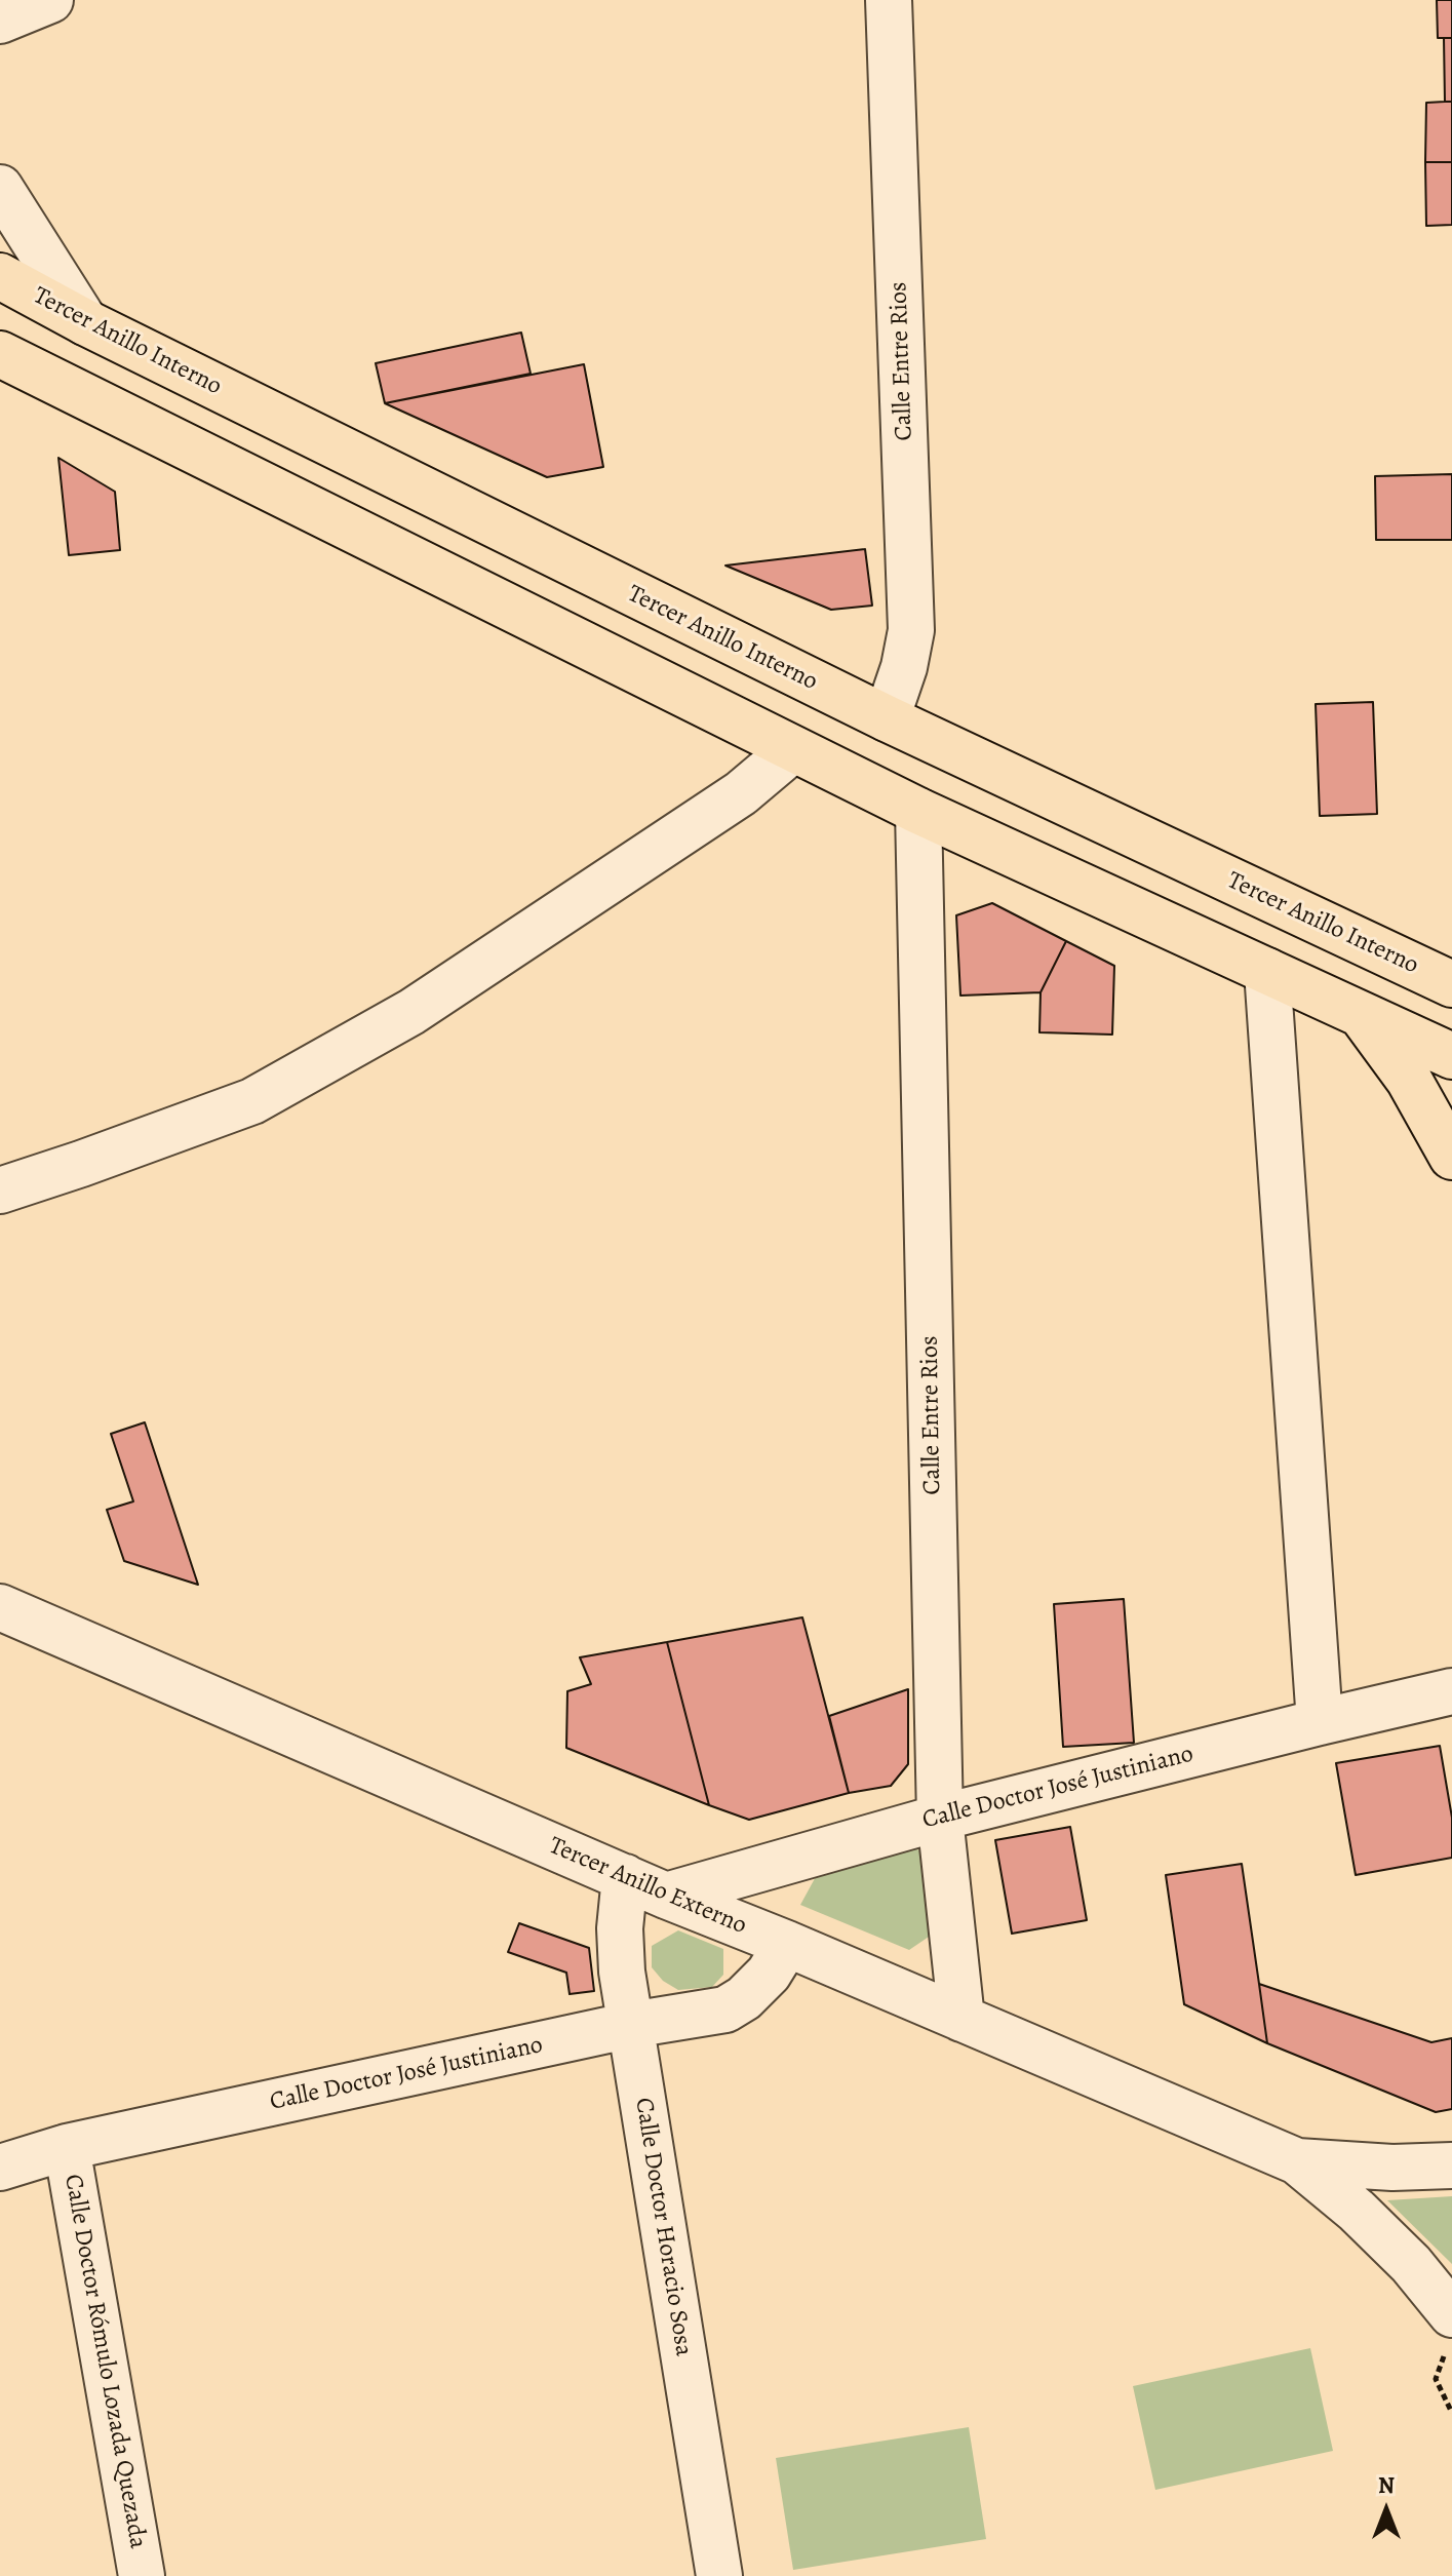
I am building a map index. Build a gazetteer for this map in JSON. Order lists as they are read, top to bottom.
{
  "streets": {
    "main road": ["Tercer Anillo Interno"],
    "street": [
      "Calle Entre Rios",
      "Calle Doctor José Justiniano",
      "Tercer Anillo Externo",
      "Calle Doctor Horacio Sosa",
      "Calle Doctor Rómulo Lozada Quezada"
    ]
  },
  "crossings": [
    ["Tercer Anillo Interno", "Calle Entre Rios"],
    ["Calle Entre Rios", "Calle Doctor José Justiniano"],
    ["Calle Entre Rios", "Tercer Anillo Externo"],
    ["Calle Doctor José Justiniano", "Tercer Anillo Externo"],
    ["Calle Doctor José Justiniano", "Calle Doctor Horacio Sosa"],
    ["Calle Doctor José Justiniano", "Calle Doctor Rómulo Lozada Quezada"],
    ["Tercer Anillo Externo", "Calle Doctor Horacio Sosa"]
  ],
  "north": "top"
}
